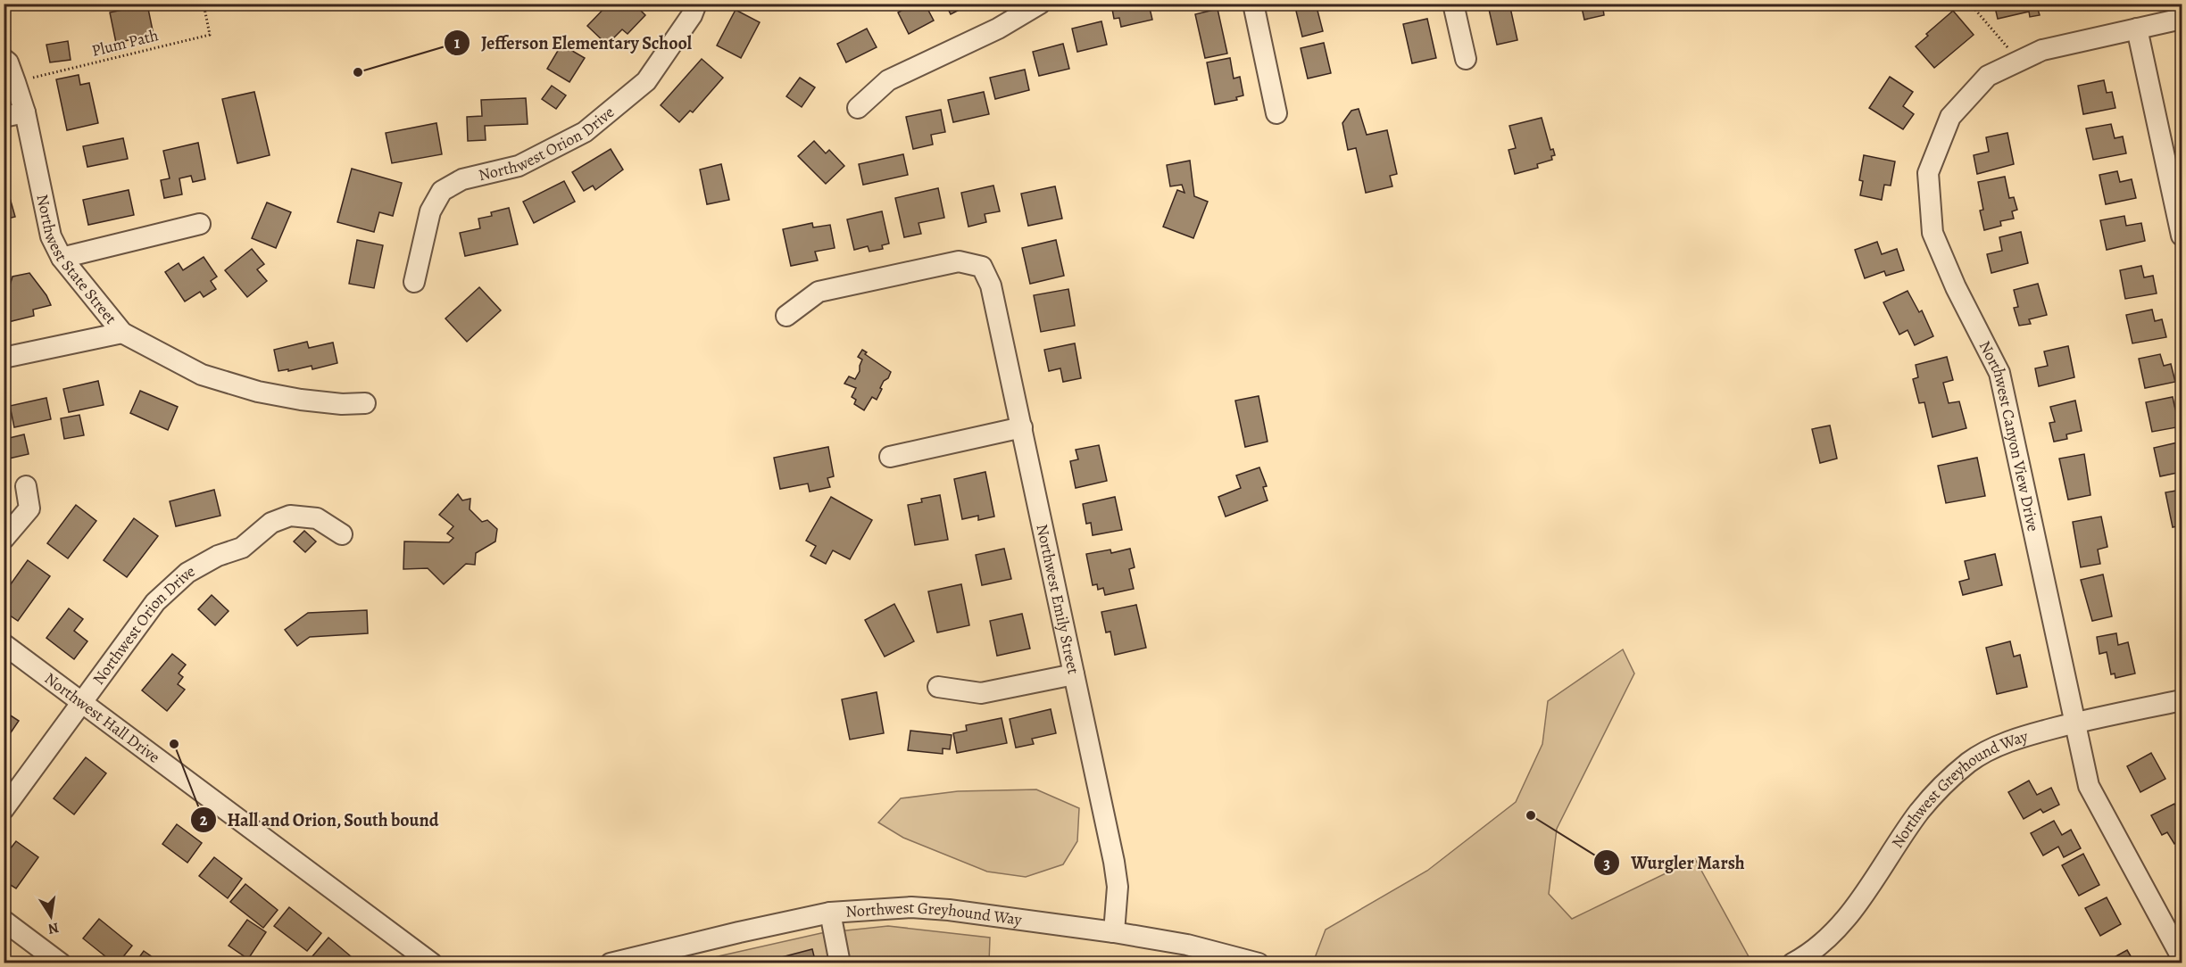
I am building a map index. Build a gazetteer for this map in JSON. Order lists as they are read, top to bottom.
{
  "streets": {
    "street": [
      "Northwest Orion Drive",
      "Northwest State Street",
      "Northwest Canyon View Drive",
      "Northwest Emily Street",
      "Northwest Hall Drive",
      "Northwest Greyhound Way"
    ],
    "path": ["Plum Path"]
  },
  "crossings": [
    ["Plum Path", "Northwest State Street"],
    ["Northwest Orion Drive", "Northwest Hall Drive"],
    ["Northwest Canyon View Drive", "Northwest Greyhound Way"],
    ["Northwest Emily Street", "Northwest Greyhound Way"]
  ],
  "places": ["Jefferson Elementary School", "Hall and Orion, South bound", "Wurgler Marsh"],
  "north": "bottom"
}
